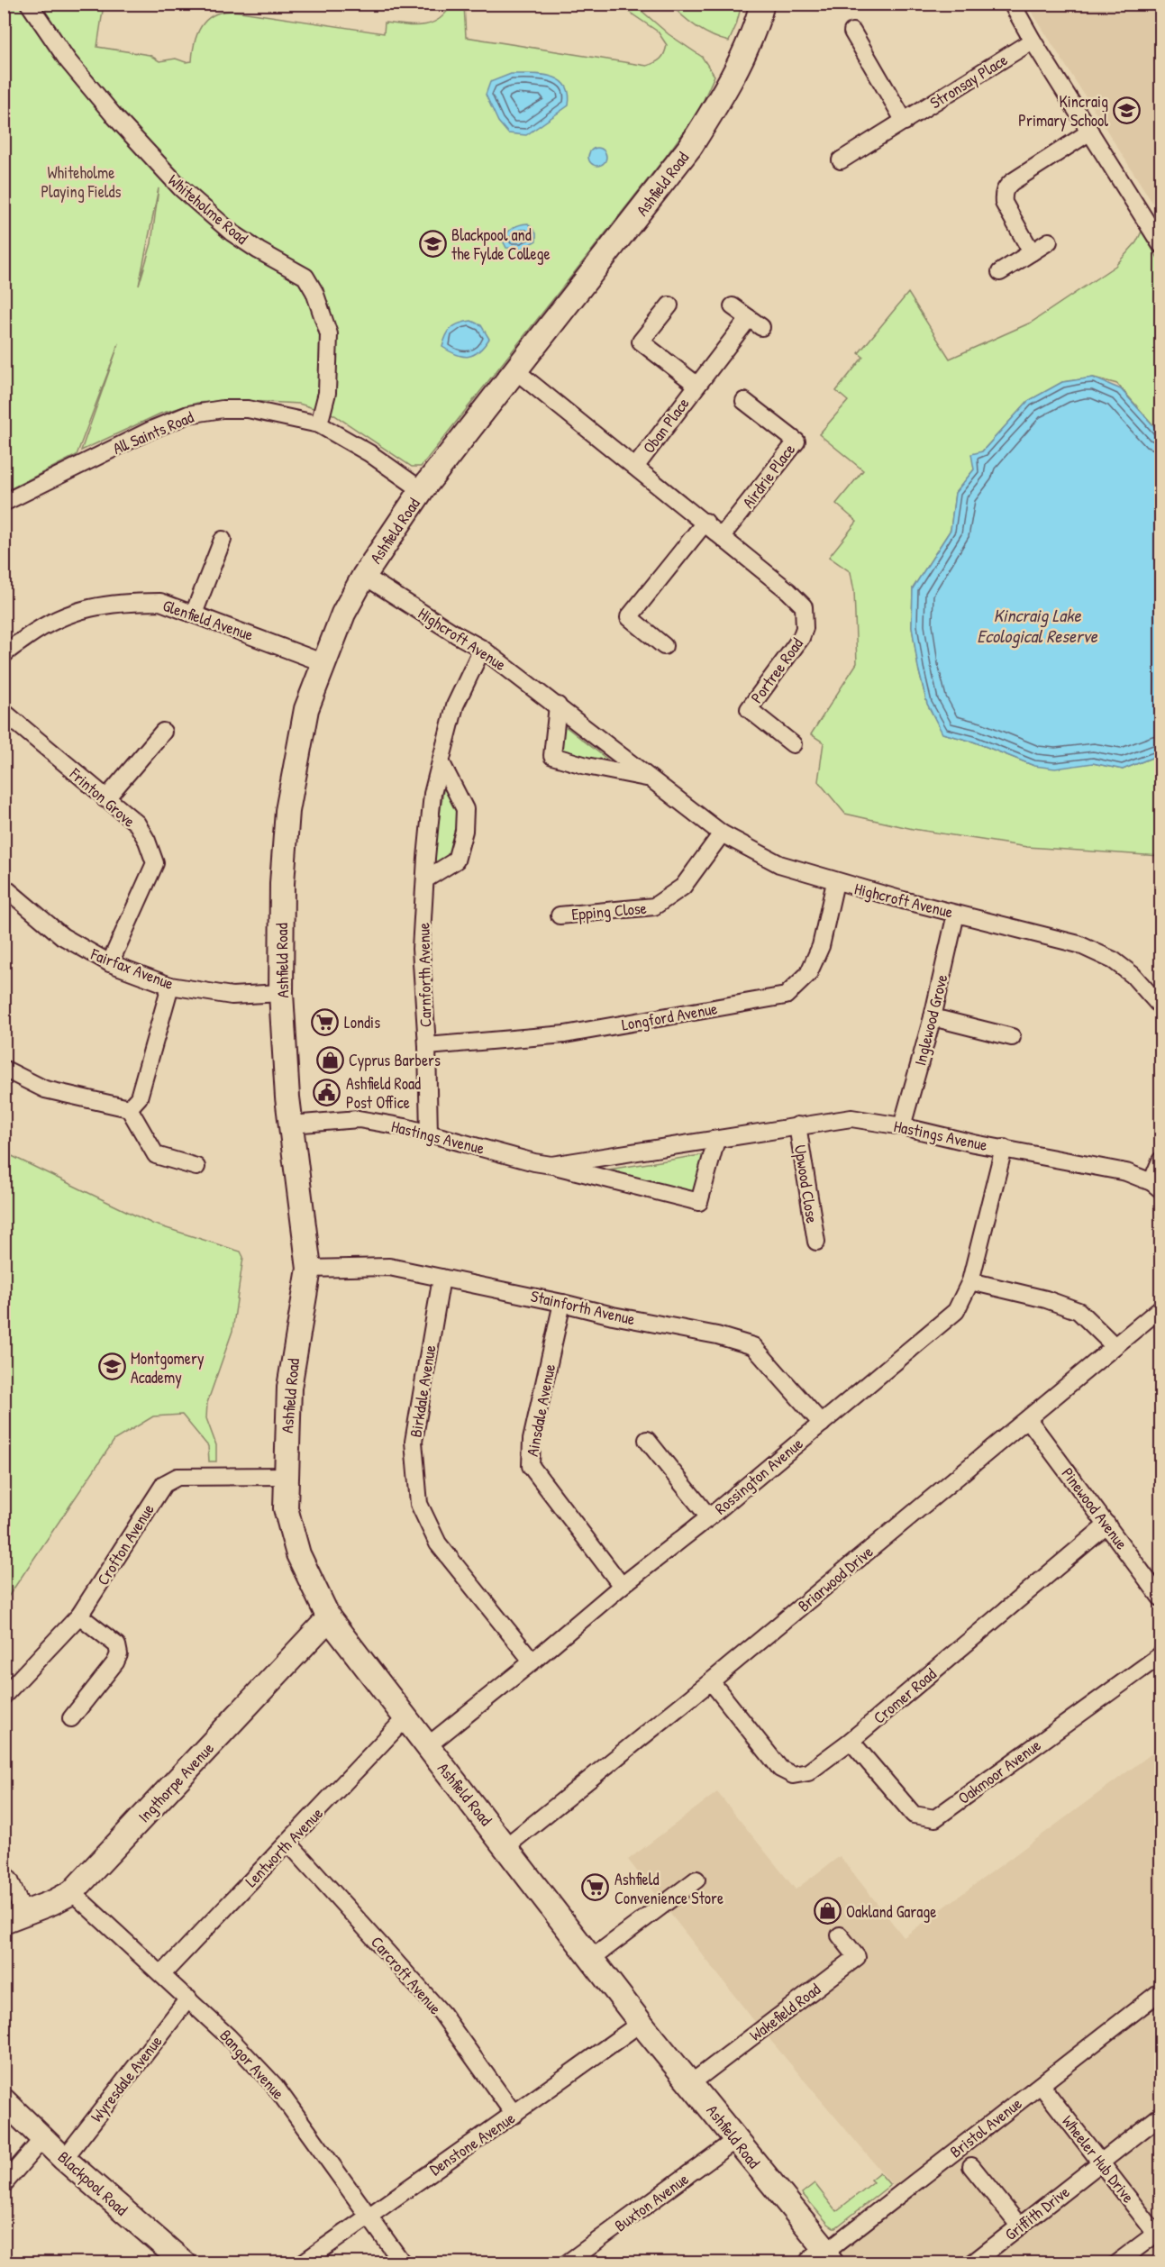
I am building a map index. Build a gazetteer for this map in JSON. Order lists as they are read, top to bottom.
{
  "streets": {
    "street": [
      "Stronsay Place",
      "Ashfield Road",
      "Whiteholme Road",
      "Oban Place",
      "All Saints Road",
      "Airdrie Place",
      "Glenfield Avenue",
      "Highcroft Avenue",
      "Portree Road",
      "Frinton Grove",
      "Epping Close",
      "Fairfax Avenue",
      "Carnforth Avenue",
      "Longford Avenue",
      "Inglewood Grove",
      "Hastings Avenue",
      "Upwood Close",
      "Stainforth Avenue",
      "Birkdale Avenue",
      "Ainsdale Avenue",
      "Rossington Avenue",
      "Pinewood Avenue",
      "Crofton Avenue",
      "Briarwood Drive",
      "Cromer Road",
      "Oakmoor Avenue",
      "Ingthorpe Avenue",
      "Lentworth Avenue",
      "Carcroft Avenue",
      "Wakefield Road",
      "Bangor Avenue",
      "Wyresdale Avenue",
      "Bristol Avenue",
      "Denstone Avenue",
      "Wheeler Hub Drive",
      "Blackpool Road",
      "Buxton Avenue",
      "Griffith Drive"
    ]
  },
  "crossings": [
    ["Ashfield Road", "All Saints Road"],
    ["Ashfield Road", "Glenfield Avenue"],
    ["Ashfield Road", "Highcroft Avenue"],
    ["Ashfield Road", "Portree Road"],
    ["Ashfield Road", "Fairfax Avenue"],
    ["Ashfield Road", "Hastings Avenue"],
    ["Ashfield Road", "Stainforth Avenue"],
    ["Ashfield Road", "Rossington Avenue"],
    ["Ashfield Road", "Crofton Avenue"],
    ["Ashfield Road", "Briarwood Drive"],
    ["Ashfield Road", "Ingthorpe Avenue"],
    ["Ashfield Road", "Lentworth Avenue"],
    ["Ashfield Road", "Wakefield Road"],
    ["Ashfield Road", "Bristol Avenue"],
    ["Ashfield Road", "Denstone Avenue"],
    ["Ashfield Road", "Buxton Avenue"],
    ["Whiteholme Road", "All Saints Road"],
    ["Oban Place", "Portree Road"],
    ["Airdrie Place", "Portree Road"],
    ["Highcroft Avenue", "Epping Close"],
    ["Highcroft Avenue", "Carnforth Avenue"],
    ["Highcroft Avenue", "Longford Avenue"],
    ["Highcroft Avenue", "Inglewood Grove"],
    ["Frinton Grove", "Fairfax Avenue"],
    ["Carnforth Avenue", "Longford Avenue"],
    ["Carnforth Avenue", "Hastings Avenue"],
    ["Inglewood Grove", "Hastings Avenue"],
    ["Hastings Avenue", "Upwood Close"],
    ["Hastings Avenue", "Rossington Avenue"],
    ["Stainforth Avenue", "Birkdale Avenue"],
    ["Stainforth Avenue", "Ainsdale Avenue"],
    ["Stainforth Avenue", "Rossington Avenue"],
    ["Birkdale Avenue", "Rossington Avenue"],
    ["Ainsdale Avenue", "Rossington Avenue"],
    ["Pinewood Avenue", "Briarwood Drive"],
    ["Pinewood Avenue", "Cromer Road"],
    ["Briarwood Drive", "Cromer Road"],
    ["Cromer Road", "Oakmoor Avenue"],
    ["Ingthorpe Avenue", "Bangor Avenue"],
    ["Lentworth Avenue", "Carcroft Avenue"],
    ["Lentworth Avenue", "Bangor Avenue"],
    ["Carcroft Avenue", "Denstone Avenue"],
    ["Bangor Avenue", "Wyresdale Avenue"],
    ["Bangor Avenue", "Denstone Avenue"],
    ["Wyresdale Avenue", "Blackpool Road"],
    ["Bristol Avenue", "Wheeler Hub Drive"],
    ["Wheeler Hub Drive", "Griffith Drive"]
  ],
  "water": ["Kincraig Lake Ecological Reserve"],
  "parks": ["Whiteholme Playing Fields"],
  "places": {
    "school or university": ["Kincraig Primary School", "Blackpool and the Fylde College", "Montgomery Academy"],
    "supermarket": ["Londis", "Ashfield Convenience Store"],
    "shop": ["Cyprus Barbers", "Oakland Garage"],
    "public building": ["Ashfield Road Post Office"]
  }
}
